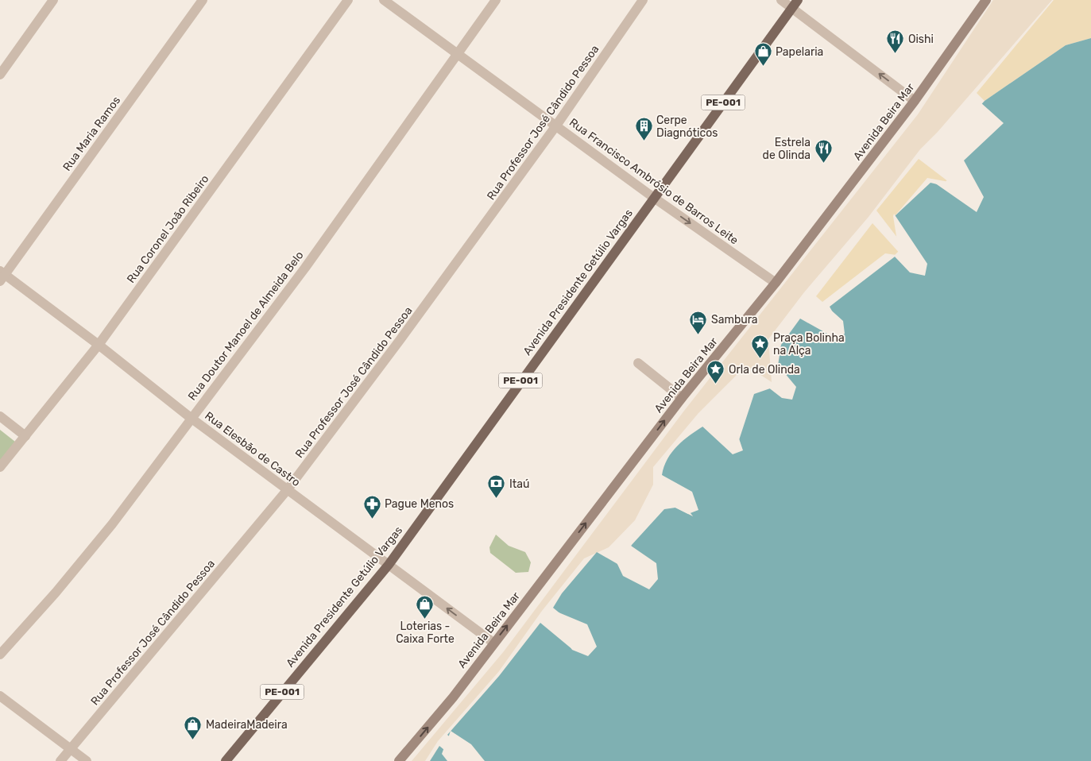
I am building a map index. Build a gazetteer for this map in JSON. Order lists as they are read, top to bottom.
{
  "streets": {
    "main road": ["PE-001", "Avenida Beira Mar", "Avenida Presidente Getúlio Vargas"],
    "street": [
      "Rua Professor José Cândido Pessoa",
      "Rua Maria Ramos",
      "Rua Francisco Ambrósio de Barros Leite",
      "Rua Coronel João Ribeiro",
      "Rua Doutor Manoel de Almeida Belo",
      "Rua Elesbão de Castro"
    ]
  },
  "crossings": [
    ["Avenida Beira Mar", "Rua Francisco Ambrósio de Barros Leite"],
    ["Avenida Beira Mar", "Rua Elesbão de Castro"],
    ["Rua Professor José Cândido Pessoa", "Rua Francisco Ambrósio de Barros Leite"],
    ["Rua Professor José Cândido Pessoa", "Rua Elesbão de Castro"],
    ["Rua Maria Ramos", "Rua Elesbão de Castro"],
    ["Rua Francisco Ambrósio de Barros Leite", "Avenida Presidente Getúlio Vargas"],
    ["Rua Francisco Ambrósio de Barros Leite", "Rua Doutor Manoel de Almeida Belo"],
    ["Rua Coronel João Ribeiro", "Rua Elesbão de Castro"],
    ["Avenida Presidente Getúlio Vargas", "Rua Elesbão de Castro"],
    ["Rua Doutor Manoel de Almeida Belo", "Rua Elesbão de Castro"]
  ],
  "one_way": ["Avenida Beira Mar"],
  "places": {
    "restaurant": ["Oishi", "Estrela de Olinda"],
    "shop": ["Papelaria", "Loterias - Caixa Forte", "MadeiraMadeira"],
    "building": ["Cerpe Diagnóticos"],
    "hotel": ["Sambura"],
    "place": ["Praça Bolinha na Alça", "Orla de Olinda"],
    "bank": ["Itaú"],
    "pharmacy": ["Pague Menos"]
  }
}
